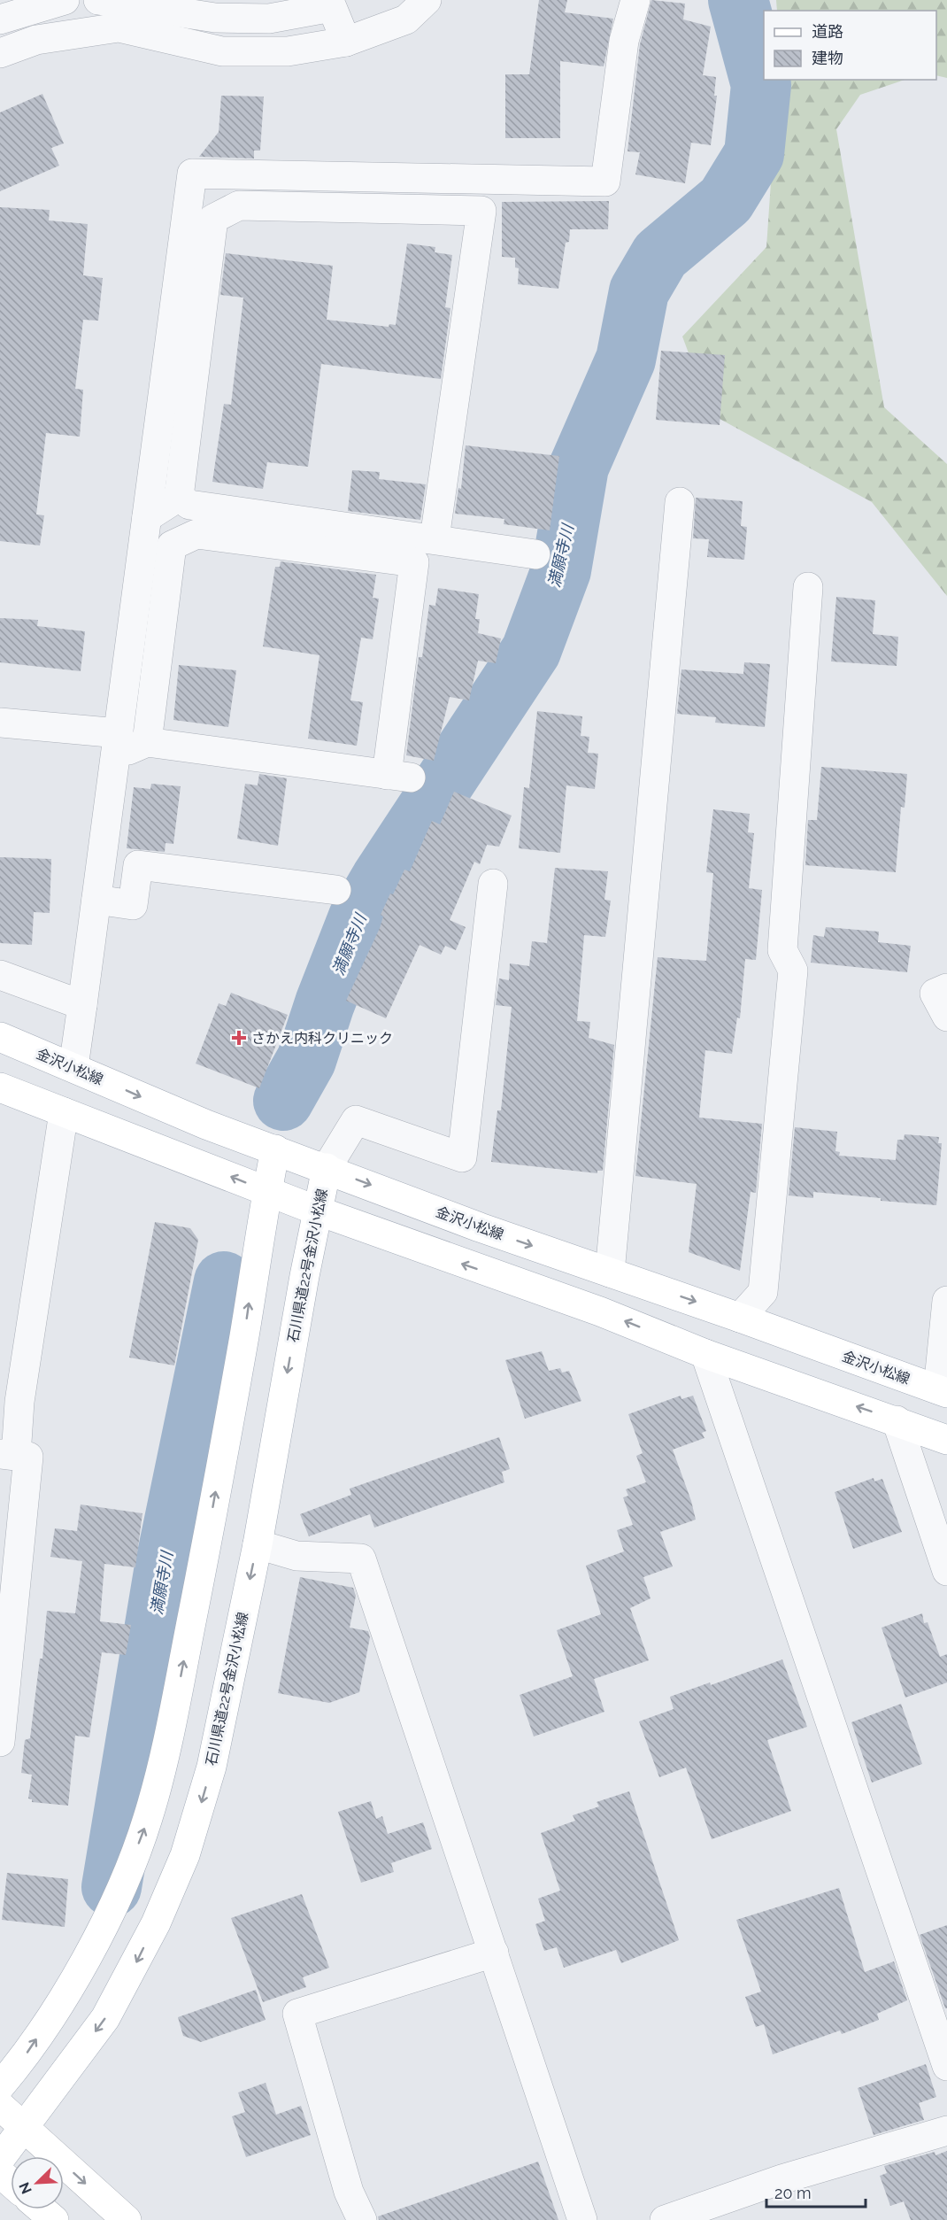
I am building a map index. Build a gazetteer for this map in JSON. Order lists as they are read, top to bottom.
{
  "streets": {
    "main road": ["金沢小松線", "石川県道22号金沢小松線"]
  },
  "crossings": [
    ["金沢小松線", "石川県道22号金沢小松線"]
  ],
  "water": ["満願寺川"],
  "places": {
    "health": ["さかえ内科クリニック"]
  },
  "legend": ["道路", "建物"],
  "scale_bar": "20 m",
  "north": "bottom left"
}
